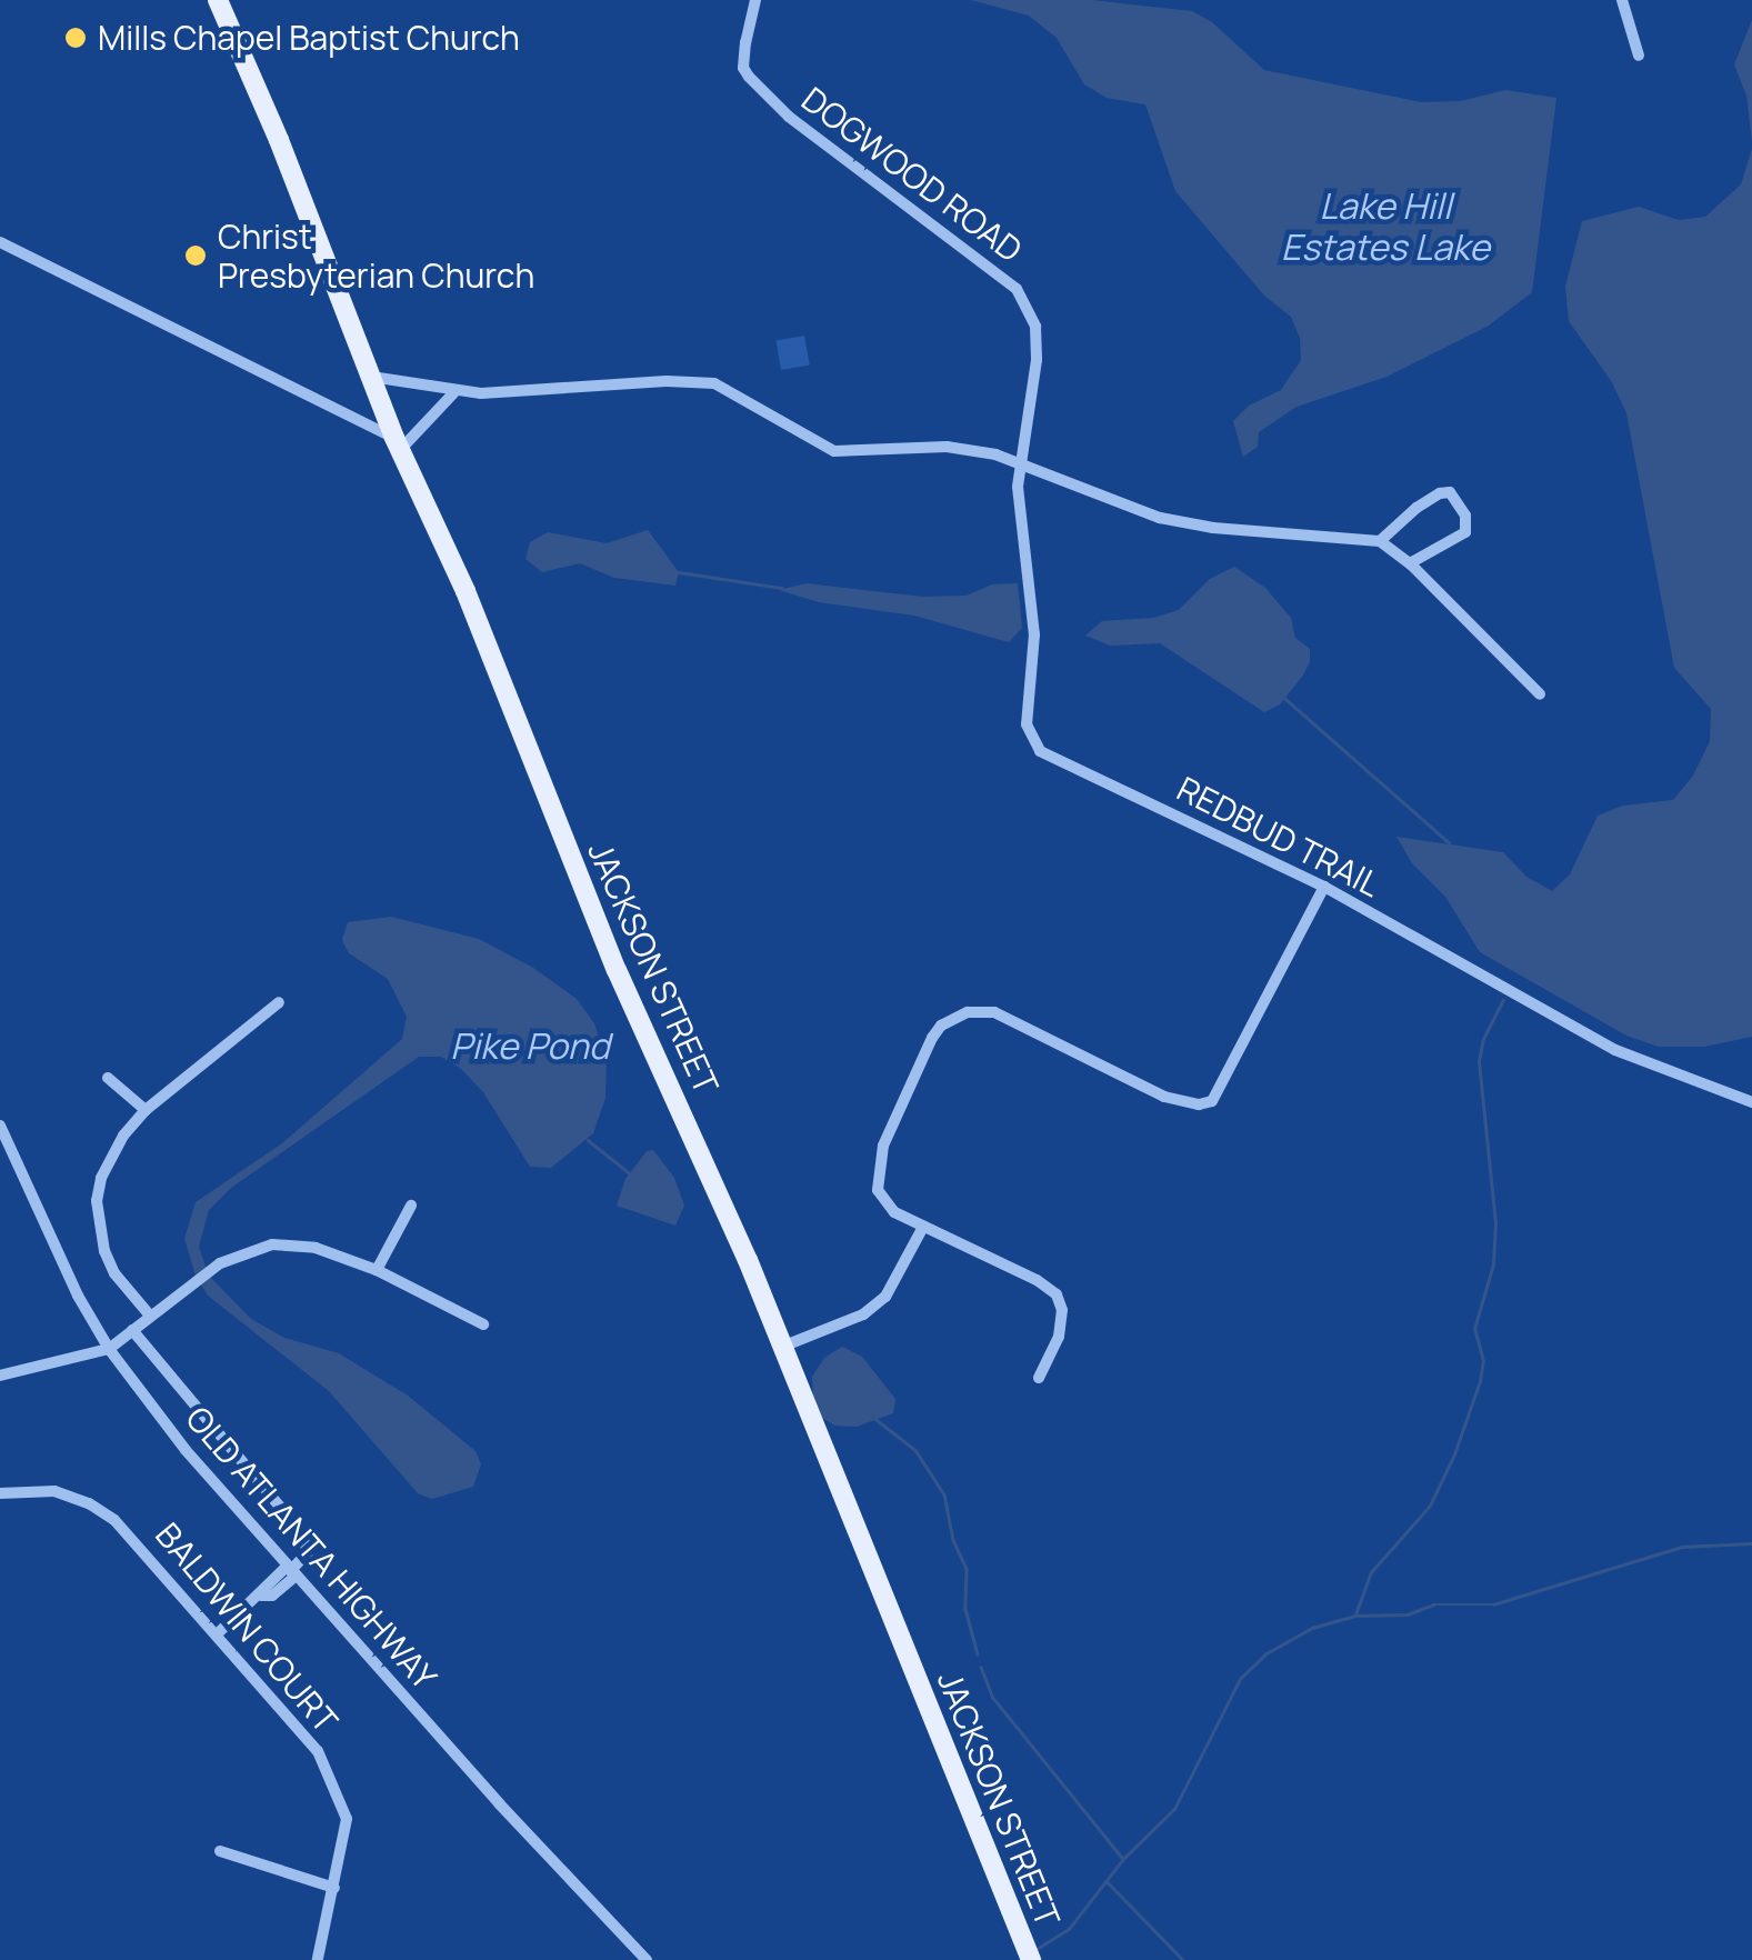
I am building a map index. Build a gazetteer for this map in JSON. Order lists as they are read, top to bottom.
{
  "streets": {
    "main road": ["JACKSON STREET"],
    "street": [
      "DOGWOOD ROAD",
      "REDBUD TRAIL",
      "OLD ATLANTA HIGHWAY",
      "BALDWIN COURT"
    ]
  },
  "crossings": [
    ["DOGWOOD ROAD", "REDBUD TRAIL"]
  ],
  "water": ["Lake Hill Estates Lake", "Pike Pond"],
  "places": ["Mills Chapel Baptist Church", "Christ Presbyterian Church"]
}
